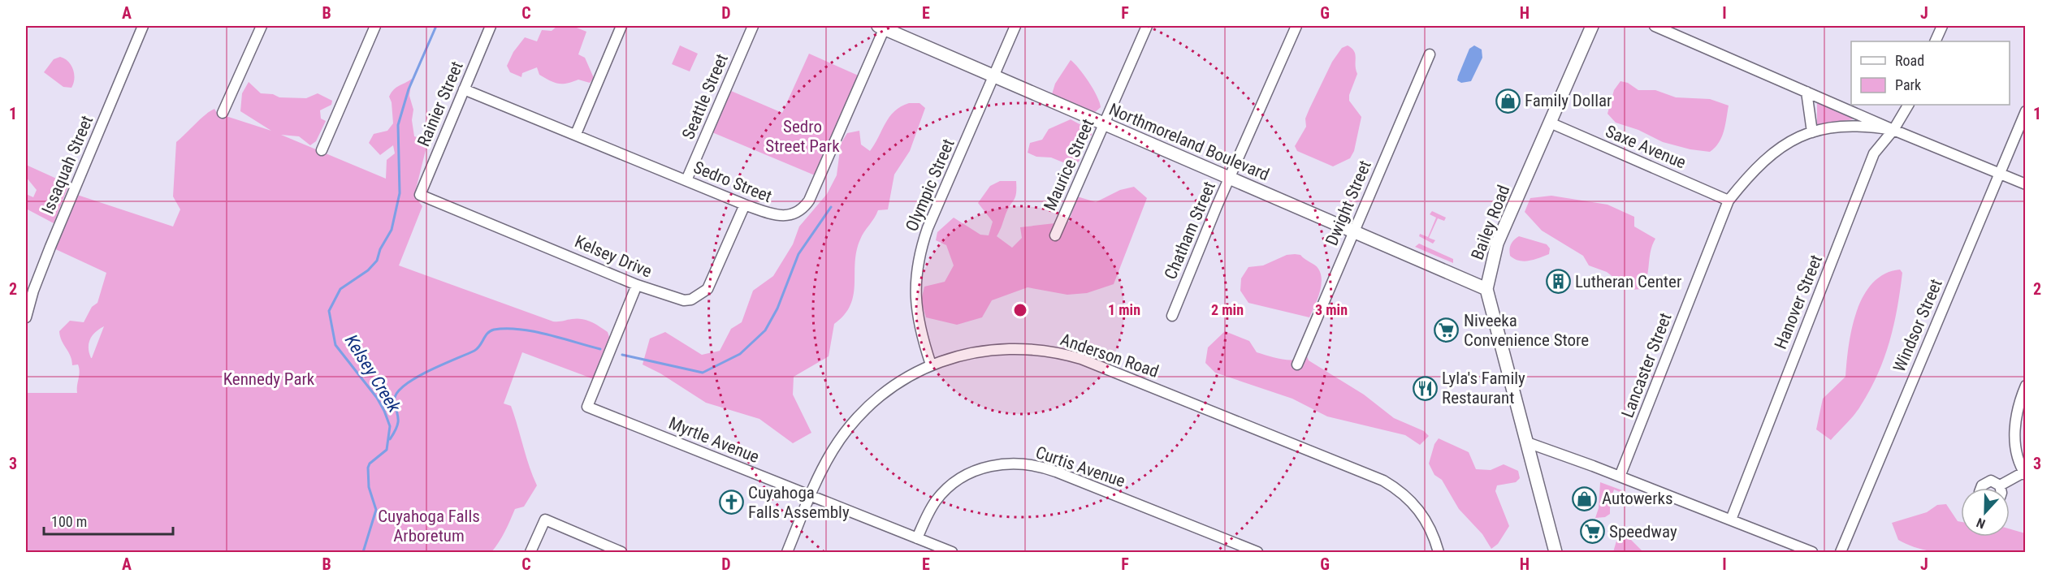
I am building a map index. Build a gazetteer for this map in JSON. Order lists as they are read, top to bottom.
{
  "streets": {
    "street": [
      "Seattle Street",
      "Rainier Street",
      "Northmoreland Boulevard",
      "Saxe Avenue",
      "Issaquah Street",
      "Maurice Street",
      "Sedro Street",
      "Olympic Street",
      "Dwight Street",
      "Bailey Road",
      "Chatham Street",
      "Kelsey Drive",
      "Hanover Street",
      "Windsor Street",
      "Anderson Road",
      "Lancaster Street",
      "Myrtle Avenue",
      "Curtis Avenue"
    ]
  },
  "crossings": [
    ["Seattle Street", "Sedro Street"],
    ["Rainier Street", "Sedro Street"],
    ["Rainier Street", "Kelsey Drive"],
    ["Northmoreland Boulevard", "Maurice Street"],
    ["Northmoreland Boulevard", "Sedro Street"],
    ["Northmoreland Boulevard", "Olympic Street"],
    ["Northmoreland Boulevard", "Dwight Street"],
    ["Northmoreland Boulevard", "Bailey Road"],
    ["Northmoreland Boulevard", "Chatham Street"],
    ["Saxe Avenue", "Bailey Road"],
    ["Saxe Avenue", "Lancaster Street"],
    ["Sedro Street", "Kelsey Drive"],
    ["Olympic Street", "Anderson Road"],
    ["Kelsey Drive", "Myrtle Avenue"],
    ["Hanover Street", "Lancaster Street"],
    ["Anderson Road", "Myrtle Avenue"],
    ["Myrtle Avenue", "Curtis Avenue"]
  ],
  "water": ["Kelsey Creek"],
  "parks": ["Sedro Street Park", "Kennedy Park", "Cuyahoga Falls Arboretum"],
  "places": {
    "shop": ["Family Dollar", "Autowerks"],
    "building": ["Lutheran Center"],
    "supermarket": ["Niveeka Convenience Store", "Speedway"],
    "restaurant": ["Lyla's Family Restaurant"],
    "church": ["Cuyahoga Falls Assembly"]
  },
  "legend": ["Road", "Park"],
  "scale_bar": "100 m",
  "north": "bottom",
  "grid": {
    "columns": [
      "A",
      "B",
      "C",
      "D",
      "E",
      "F",
      "G",
      "H",
      "I",
      "J"
    ],
    "rows": ["1", "2", "3"]
  },
  "rings": ["1 min", "2 min", "3 min"]
}
